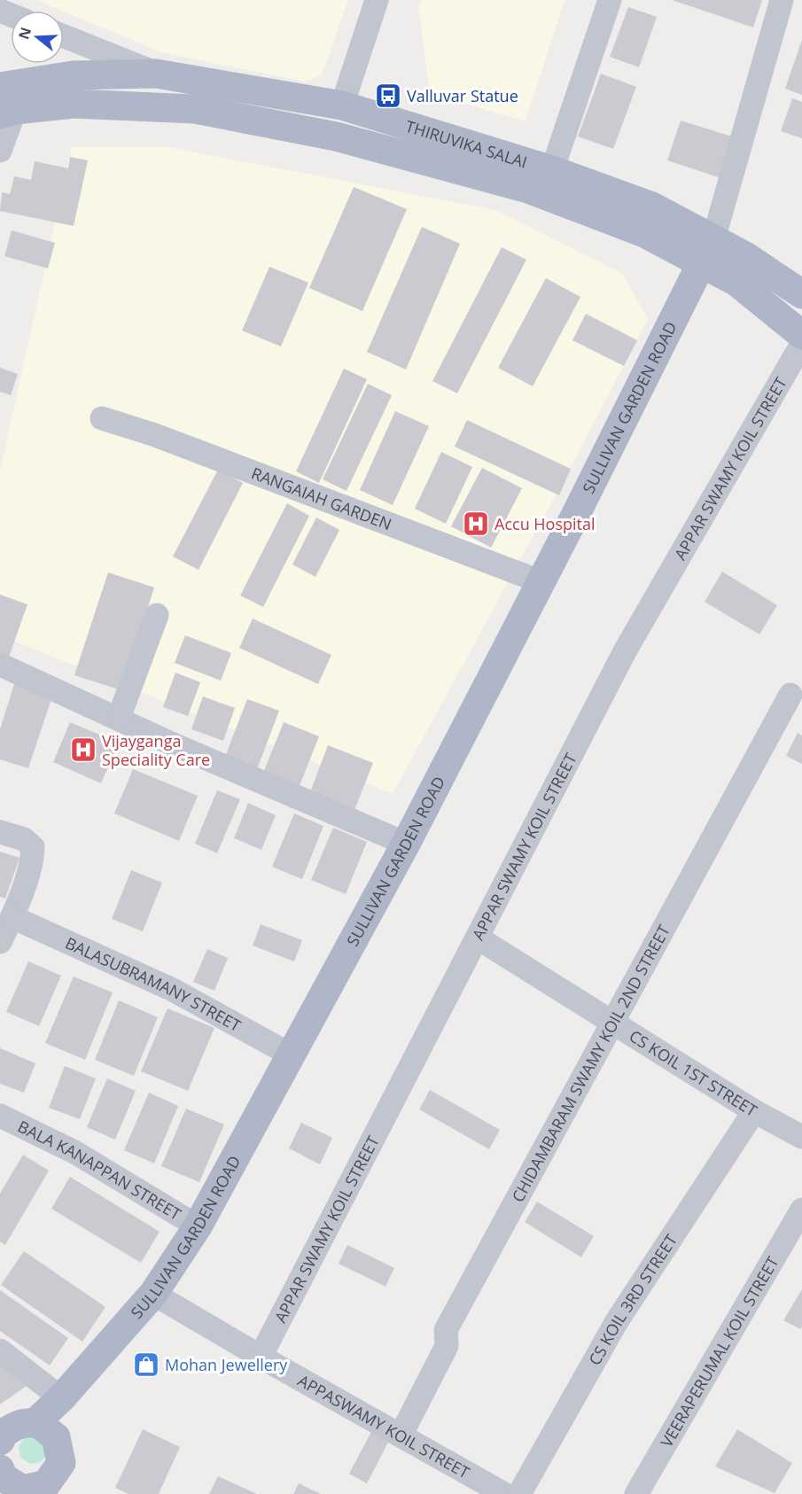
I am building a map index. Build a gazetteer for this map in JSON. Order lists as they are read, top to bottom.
{
  "streets": {
    "main road": ["THIRUVIKA SALAI", "SULLIVAN GARDEN ROAD"],
    "street": [
      "APPAR SWAMY KOIL STREET",
      "RANGAIAH GARDEN",
      "BALASUBRAMANY STREET",
      "CHIDAMBARAM SWAMY KOIL 2ND STREET",
      "CS KOIL 1ST STREET",
      "BALA KANAPPAN STREET",
      "CS KOIL 3RD STREET",
      "VEERAPERUMAL KOIL STREET",
      "APPASWAMY KOIL STREET"
    ]
  },
  "crossings": [
    ["THIRUVIKA SALAI", "SULLIVAN GARDEN ROAD"],
    ["SULLIVAN GARDEN ROAD", "RANGAIAH GARDEN"],
    ["SULLIVAN GARDEN ROAD", "BALASUBRAMANY STREET"],
    ["SULLIVAN GARDEN ROAD", "BALA KANAPPAN STREET"],
    ["SULLIVAN GARDEN ROAD", "APPASWAMY KOIL STREET"],
    ["APPAR SWAMY KOIL STREET", "CS KOIL 1ST STREET"],
    ["APPAR SWAMY KOIL STREET", "APPASWAMY KOIL STREET"],
    ["CHIDAMBARAM SWAMY KOIL 2ND STREET", "CS KOIL 1ST STREET"],
    ["CHIDAMBARAM SWAMY KOIL 2ND STREET", "APPASWAMY KOIL STREET"],
    ["CS KOIL 1ST STREET", "CS KOIL 3RD STREET"]
  ],
  "places": {
    "bus stop": ["Valluvar Statue"],
    "hospital": ["Accu Hospital", "Vijayganga Speciality Care"],
    "shop": ["Mohan Jewellery"]
  },
  "north": "left"
}
